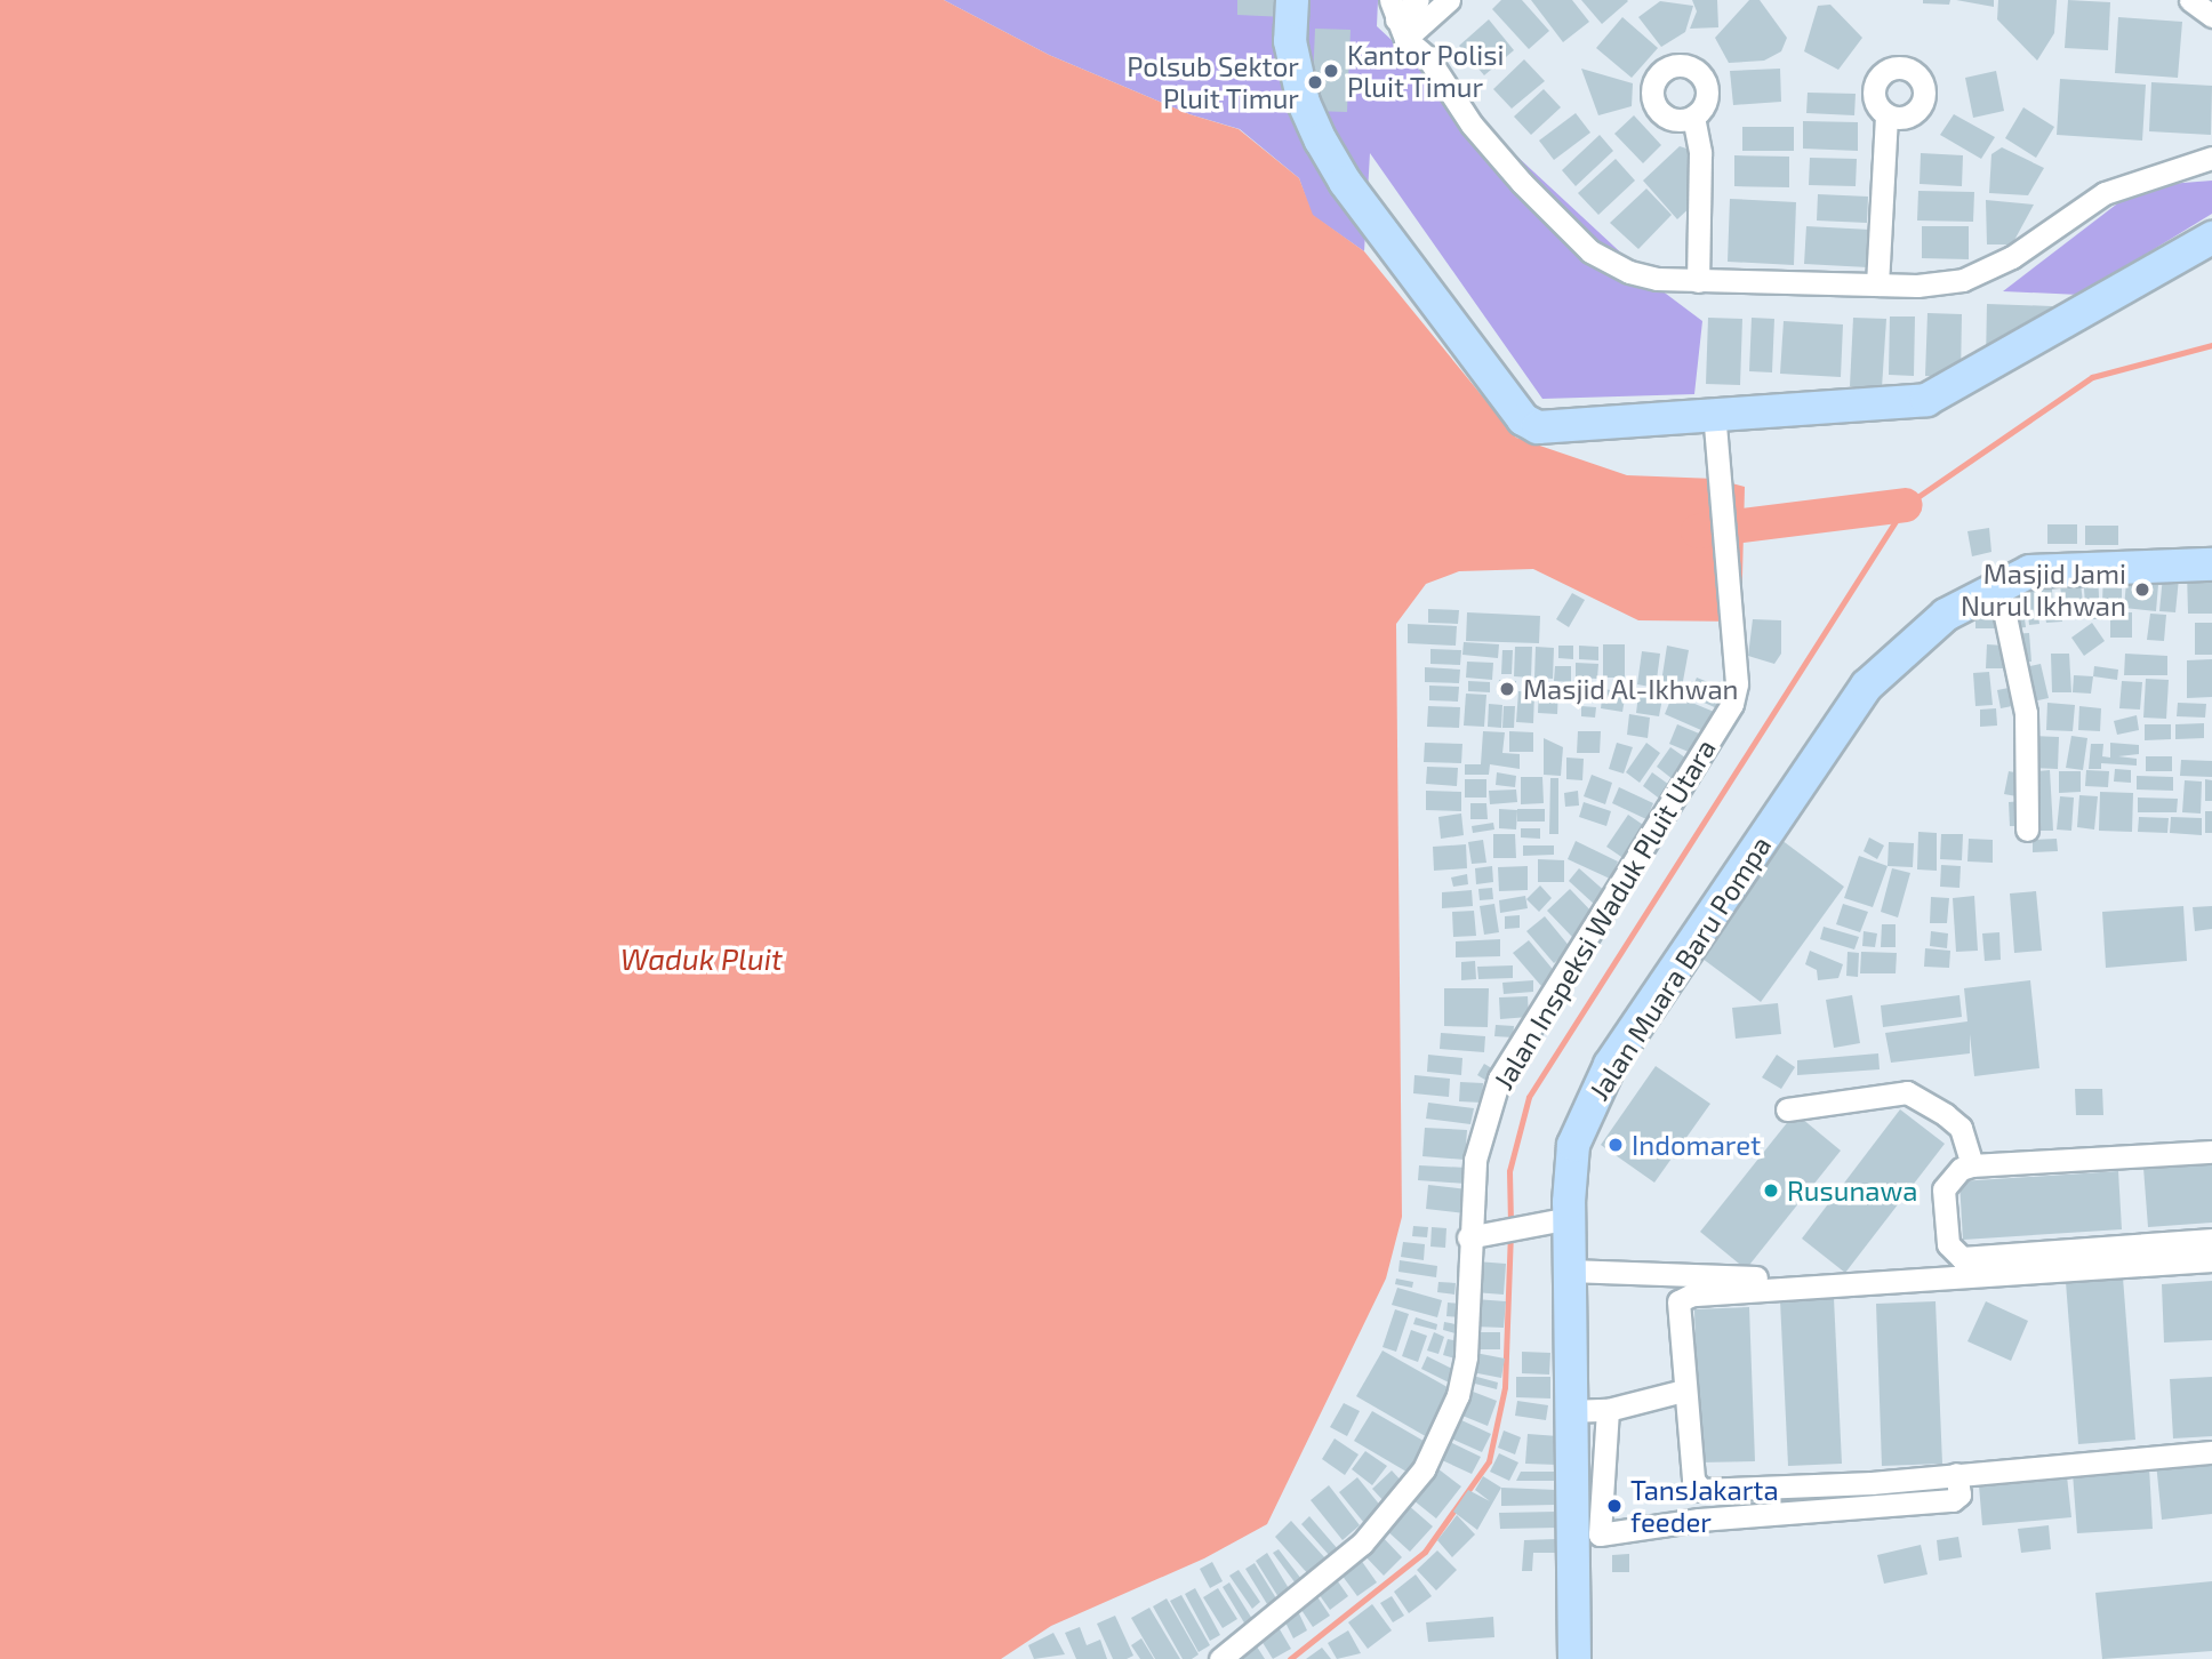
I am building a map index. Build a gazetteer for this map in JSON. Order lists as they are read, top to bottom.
{
  "streets": {
    "street": ["Jalan Inspeksi Waduk Pluit Utara", "Jalan Muara Baru Pompa"]
  },
  "water": ["Waduk Pluit"],
  "places": [
    "Kantor Polisi Pluit Timur",
    "Polsub Sektor Pluit Timur",
    "Masjid Jami Nurul Ikhwan",
    "Masjid Al-Ikhwan",
    "Indomaret",
    "Rusunawa",
    "TansJakarta feeder"
  ]
}
